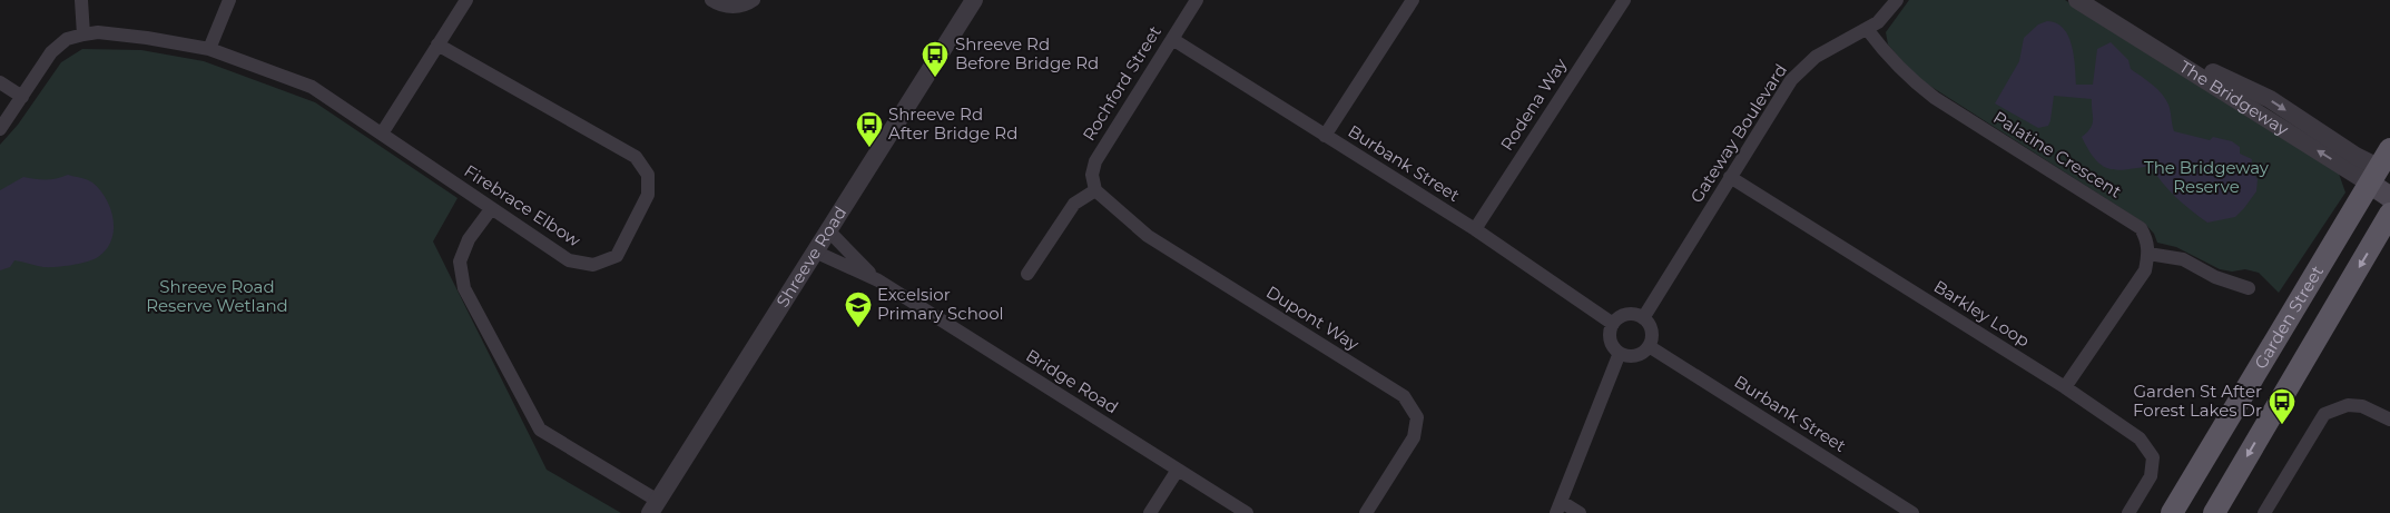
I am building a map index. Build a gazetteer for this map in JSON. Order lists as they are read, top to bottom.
{
  "streets": {
    "main road": ["The Bridgeway", "Garden Street"],
    "street": [
      "Rochford Street",
      "Rodena Way",
      "Gateway Boulevard",
      "Palatine Crescent",
      "Burbank Street",
      "Firebrace Elbow",
      "Shreeve Road",
      "Barkley Loop",
      "Dupont Way",
      "Bridge Road"
    ]
  },
  "crossings": [
    ["Rochford Street", "Burbank Street"],
    ["Rochford Street", "Dupont Way"],
    ["The Bridgeway", "Garden Street"],
    ["Rodena Way", "Burbank Street"],
    ["Gateway Boulevard", "Palatine Crescent"],
    ["Gateway Boulevard", "Burbank Street"],
    ["Gateway Boulevard", "Barkley Loop"],
    ["Shreeve Road", "Bridge Road"]
  ],
  "parks": ["The Bridgeway Reserve", "Shreeve Road Reserve Wetland"],
  "places": {
    "bus stop": ["Shreeve Rd Before Bridge Rd", "Shreeve Rd After Bridge Rd", "Garden St After Forest Lakes Dr"],
    "school or university": ["Excelsior Primary School"]
  }
}
